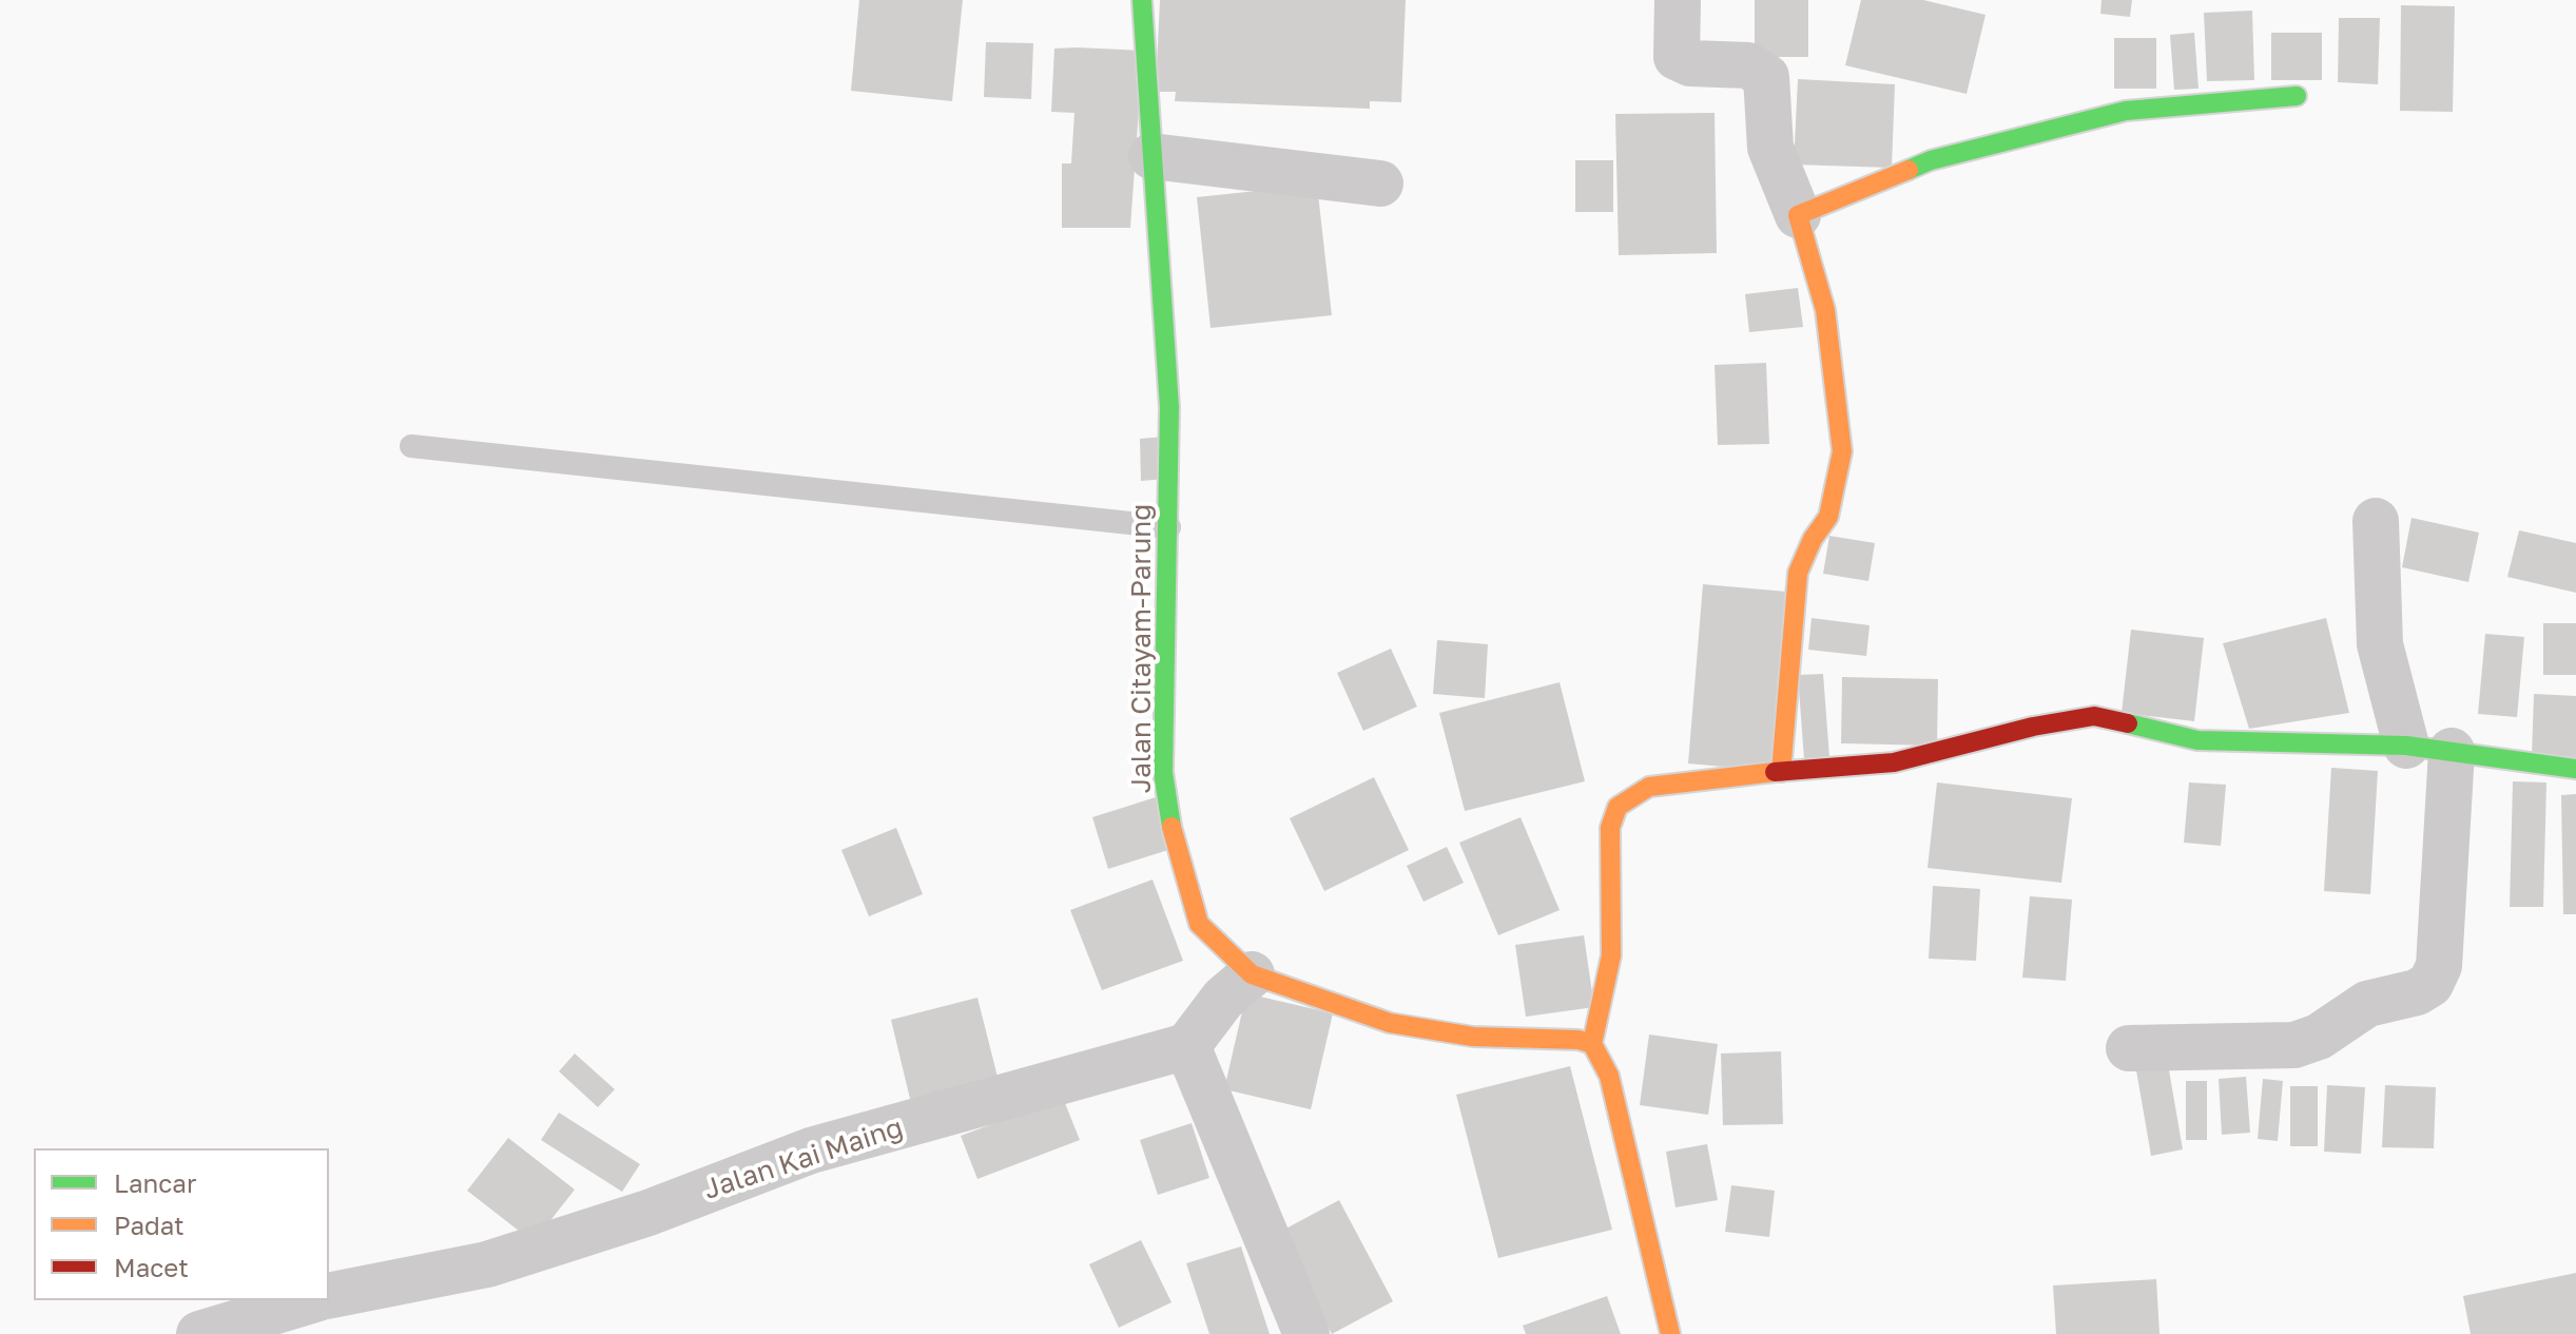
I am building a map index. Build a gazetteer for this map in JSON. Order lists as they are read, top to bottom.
{
  "streets": {
    "street": ["Jalan Citayam-Parung", "Jalan Kai Maing"]
  },
  "legend": ["Lancar", "Padat", "Macet"]
}
